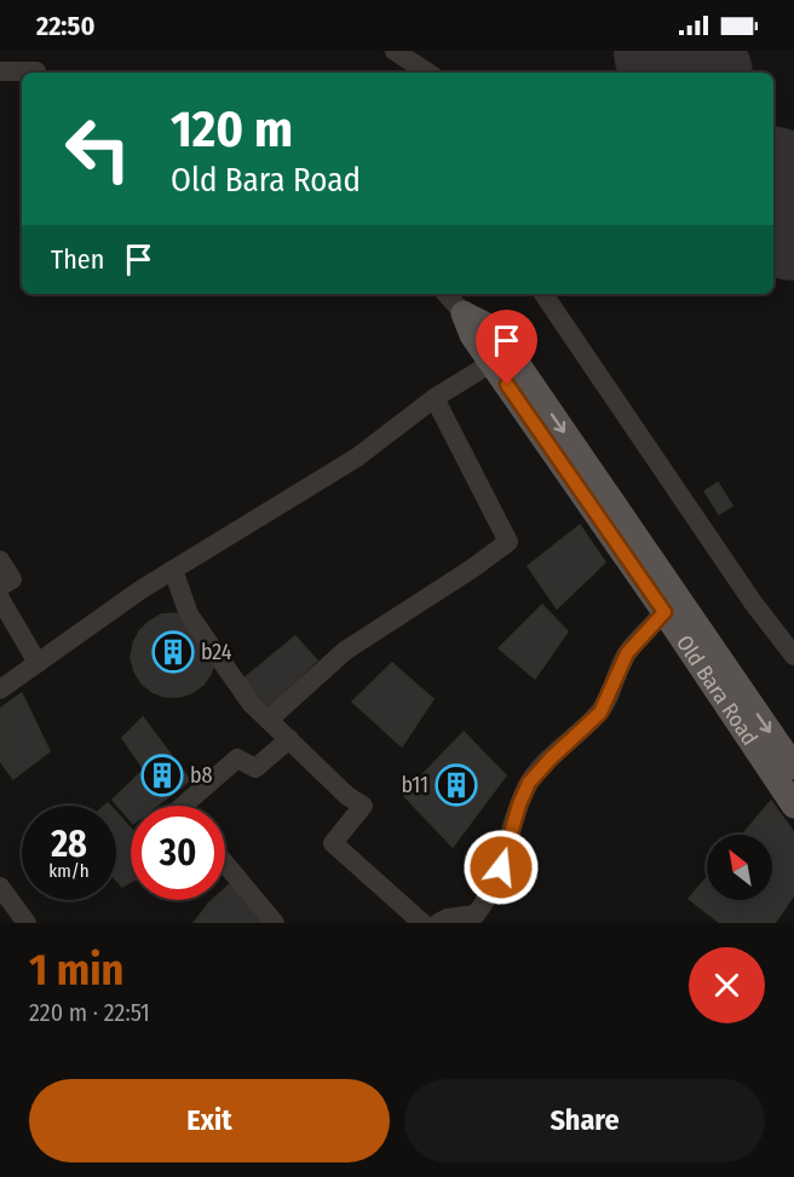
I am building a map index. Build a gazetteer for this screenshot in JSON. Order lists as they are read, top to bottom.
{
  "streets": {
    "main road": ["Old Bara Road"]
  },
  "places": {
    "building": ["b24", "b8", "b11"]
  },
  "north": "top left",
  "page": {
    "status": "22:50",
    "turn": ["120 m", "Old Bara Road"],
    "then": "Then",
    "speed": "28 km/h",
    "limit": "30",
    "heading": ["1 min", "220 m · 22:51"],
    "buttons": ["Exit", "Share"]
  }
}
